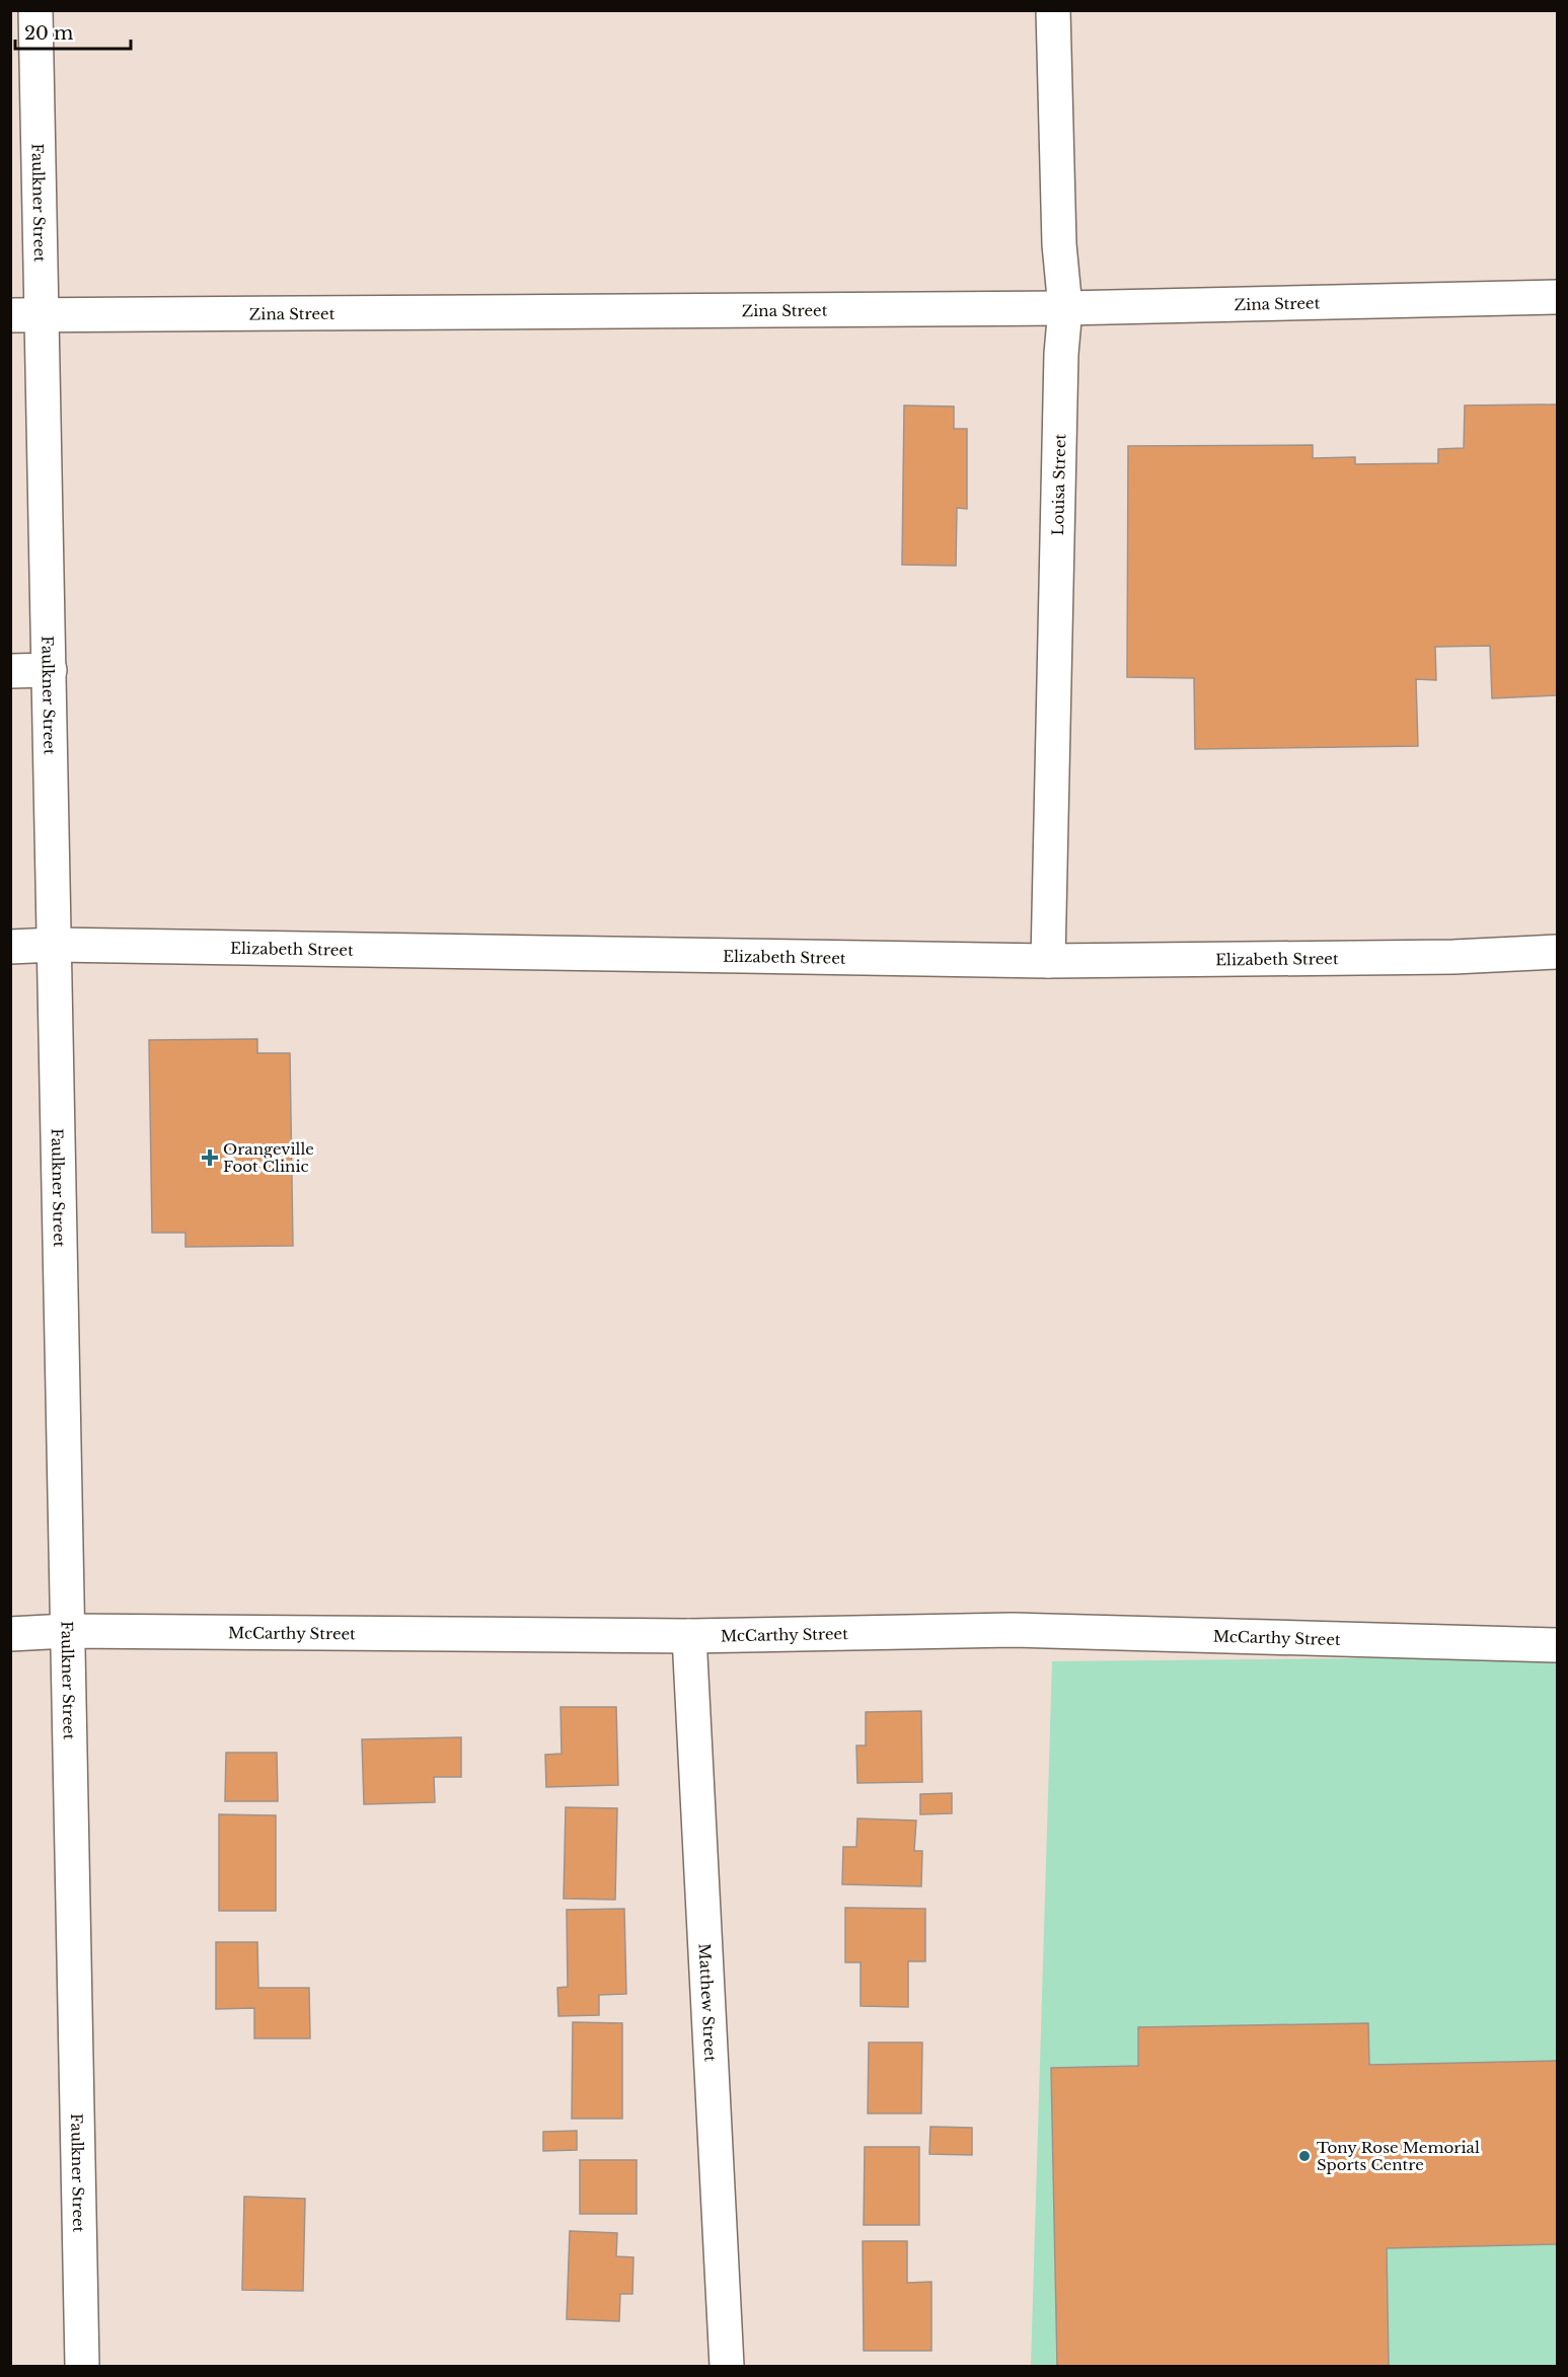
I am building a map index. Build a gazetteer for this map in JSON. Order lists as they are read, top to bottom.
{
  "streets": {
    "street": [
      "Faulkner Street",
      "Zina Street",
      "Louisa Street",
      "Elizabeth Street",
      "McCarthy Street",
      "Matthew Street"
    ]
  },
  "crossings": [
    ["Faulkner Street", "Zina Street"],
    ["Faulkner Street", "Elizabeth Street"],
    ["Faulkner Street", "McCarthy Street"],
    ["Zina Street", "Louisa Street"],
    ["Louisa Street", "Elizabeth Street"],
    ["McCarthy Street", "Matthew Street"]
  ],
  "places": {
    "health": ["Orangeville Foot Clinic"],
    "other": ["Tony Rose Memorial Sports Centre"]
  },
  "scale_bar": "20 m"
}
